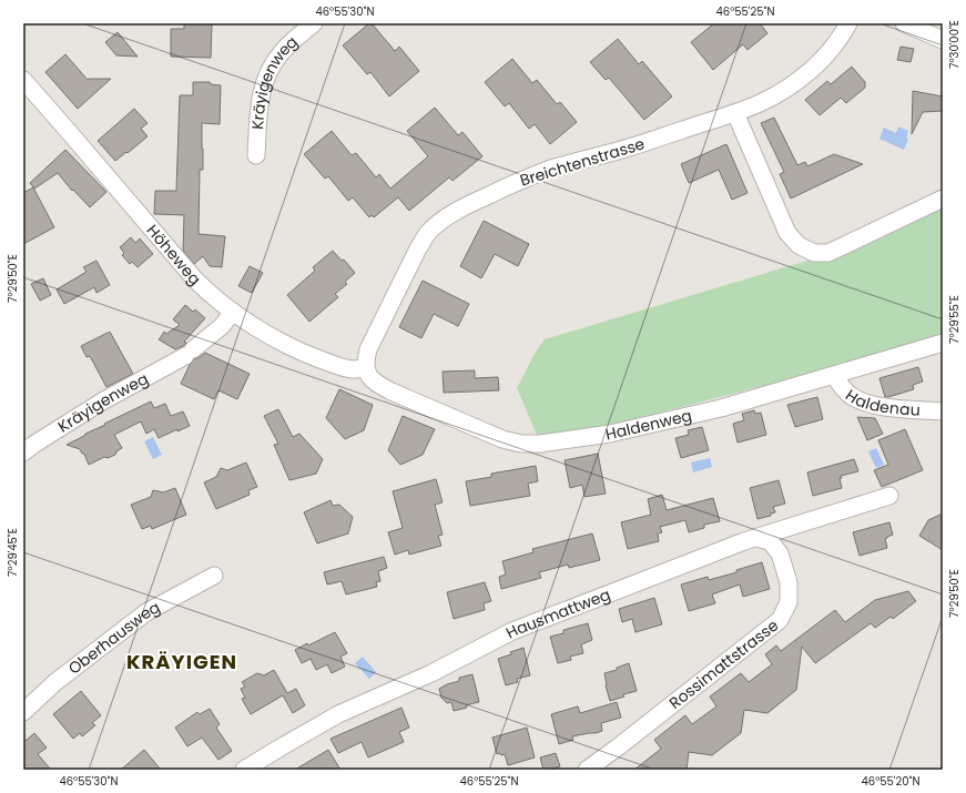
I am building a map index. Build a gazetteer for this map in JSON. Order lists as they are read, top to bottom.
{
  "streets": {
    "street": [
      "Kräyigenweg",
      "Breichtenstrasse",
      "Höheweg",
      "Haldenau",
      "Haldenweg",
      "Hausmattweg",
      "Oberhausweg",
      "Rossimattstrasse"
    ]
  },
  "crossings": [
    ["Kräyigenweg", "Höheweg"],
    ["Breichtenstrasse", "Höheweg"],
    ["Breichtenstrasse", "Haldenweg"],
    ["Höheweg", "Haldenweg"],
    ["Haldenau", "Haldenweg"],
    ["Hausmattweg", "Rossimattstrasse"]
  ],
  "districts": ["KRÄYIGEN"],
  "coordinates": [
    "46°55'30\"N",
    "46°55'25\"N",
    "7°30'00\"E",
    "7°29'50\"E",
    "7°29'55\"E",
    "7°29'45\"E",
    "46°55'20\"N"
  ]
}
